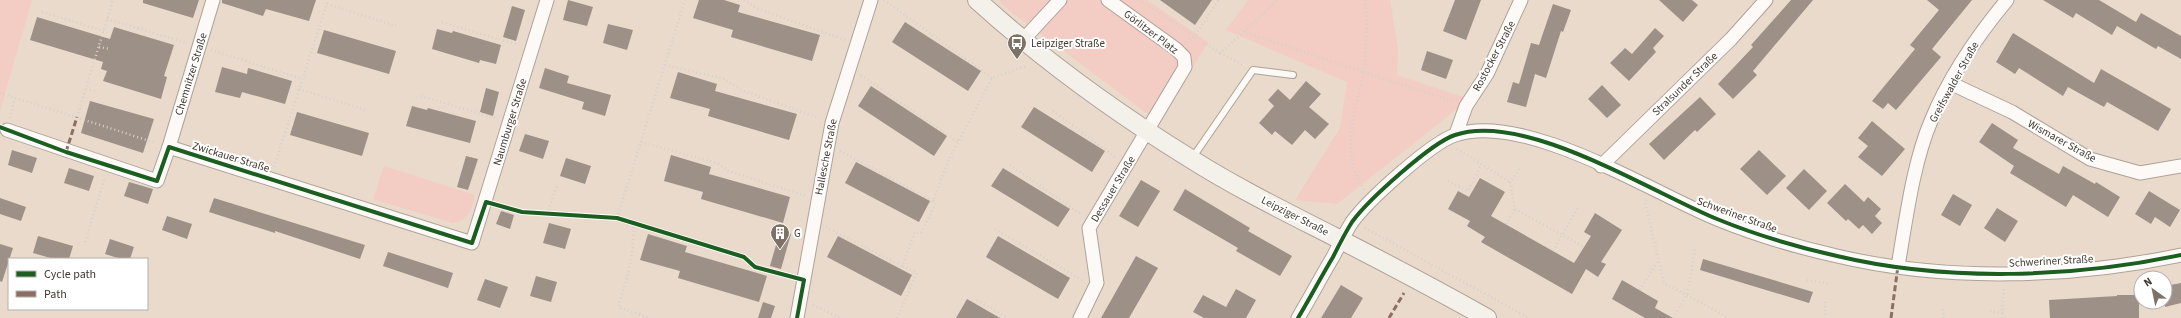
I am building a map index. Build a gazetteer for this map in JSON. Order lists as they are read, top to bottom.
{
  "streets": {
    "main road": ["Leipziger Straße"],
    "street": [
      "Görlitzer Platz",
      "Rostocker Straße",
      "Chemnitzer Straße",
      "Greifswalder Straße",
      "Stralsunder Straße",
      "Naumburger Straße",
      "Wismarer Straße",
      "Zwickauer Straße",
      "Hallesche Straße",
      "Dessauer Straße",
      "Schweriner Straße"
    ]
  },
  "crossings": [
    ["Görlitzer Platz", "Dessauer Straße"],
    ["Görlitzer Platz", "Leipziger Straße"],
    ["Rostocker Straße", "Schweriner Straße"],
    ["Chemnitzer Straße", "Zwickauer Straße"],
    ["Greifswalder Straße", "Wismarer Straße"],
    ["Greifswalder Straße", "Schweriner Straße"],
    ["Stralsunder Straße", "Schweriner Straße"],
    ["Naumburger Straße", "Zwickauer Straße"],
    ["Dessauer Straße", "Leipziger Straße"],
    ["Schweriner Straße", "Leipziger Straße"]
  ],
  "places": {
    "bus stop": ["Leipziger Straße"],
    "building": ["G"]
  },
  "legend": ["Cycle path", "Path"],
  "north": "top left"
}
